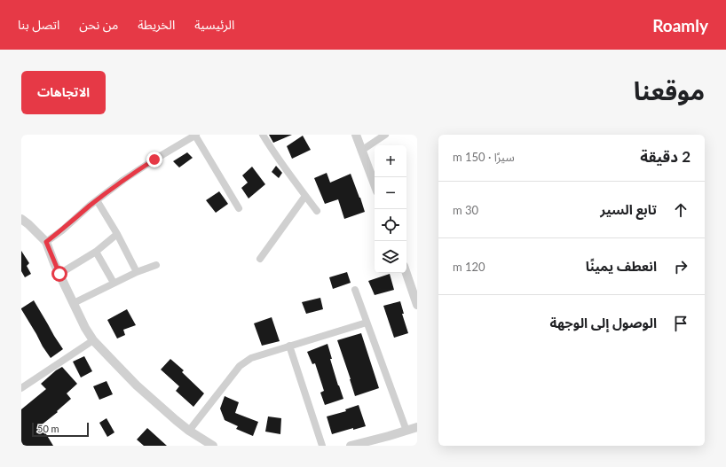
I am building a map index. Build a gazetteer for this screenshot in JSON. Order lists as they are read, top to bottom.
{
  "scale_bar": "50 m",
  "page": {
    "header": "Roamly",
    "nav": [
      "الرئيسية",
      "الخريطة",
      "من نحن",
      "اتصل بنا"
    ],
    "title": "موقعنا",
    "buttons": "الاتجاهات",
    "heading": ["2 دقيقة", "سيرًا · 150 m"],
    "map_buttons": ["+", "−"],
    "list": [
      ["تابع السير", "30 m"],
      ["انعطف يمينًا", "120 m"],
      "الوصول إلى الوجهة"
    ],
    "scale": "50 m"
  }
}
